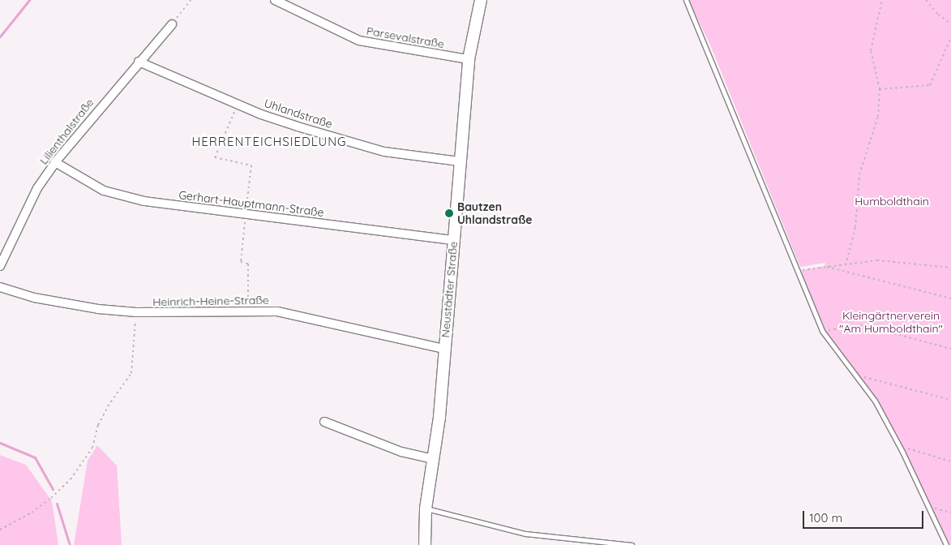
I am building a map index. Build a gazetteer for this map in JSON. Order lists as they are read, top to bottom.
{
  "streets": {
    "street": [
      "Parsevalstraße",
      "Uhlandstraße",
      "Lilienthalstraße",
      "Gerhart-Hauptmann-Straße",
      "Neustädter Straße",
      "Heinrich-Heine-Straße"
    ]
  },
  "crossings": [
    ["Parsevalstraße", "Neustädter Straße"],
    ["Uhlandstraße", "Lilienthalstraße"],
    ["Uhlandstraße", "Neustädter Straße"],
    ["Lilienthalstraße", "Gerhart-Hauptmann-Straße"],
    ["Gerhart-Hauptmann-Straße", "Neustädter Straße"],
    ["Neustädter Straße", "Heinrich-Heine-Straße"]
  ],
  "districts": ["HERRENTEICHSIEDLUNG"],
  "parks": ["Humboldthain", "Kleingärtnerverein \"Am Humboldthain\""],
  "places": ["Bautzen Uhlandstraße"],
  "scale_bar": "100 m"
}
